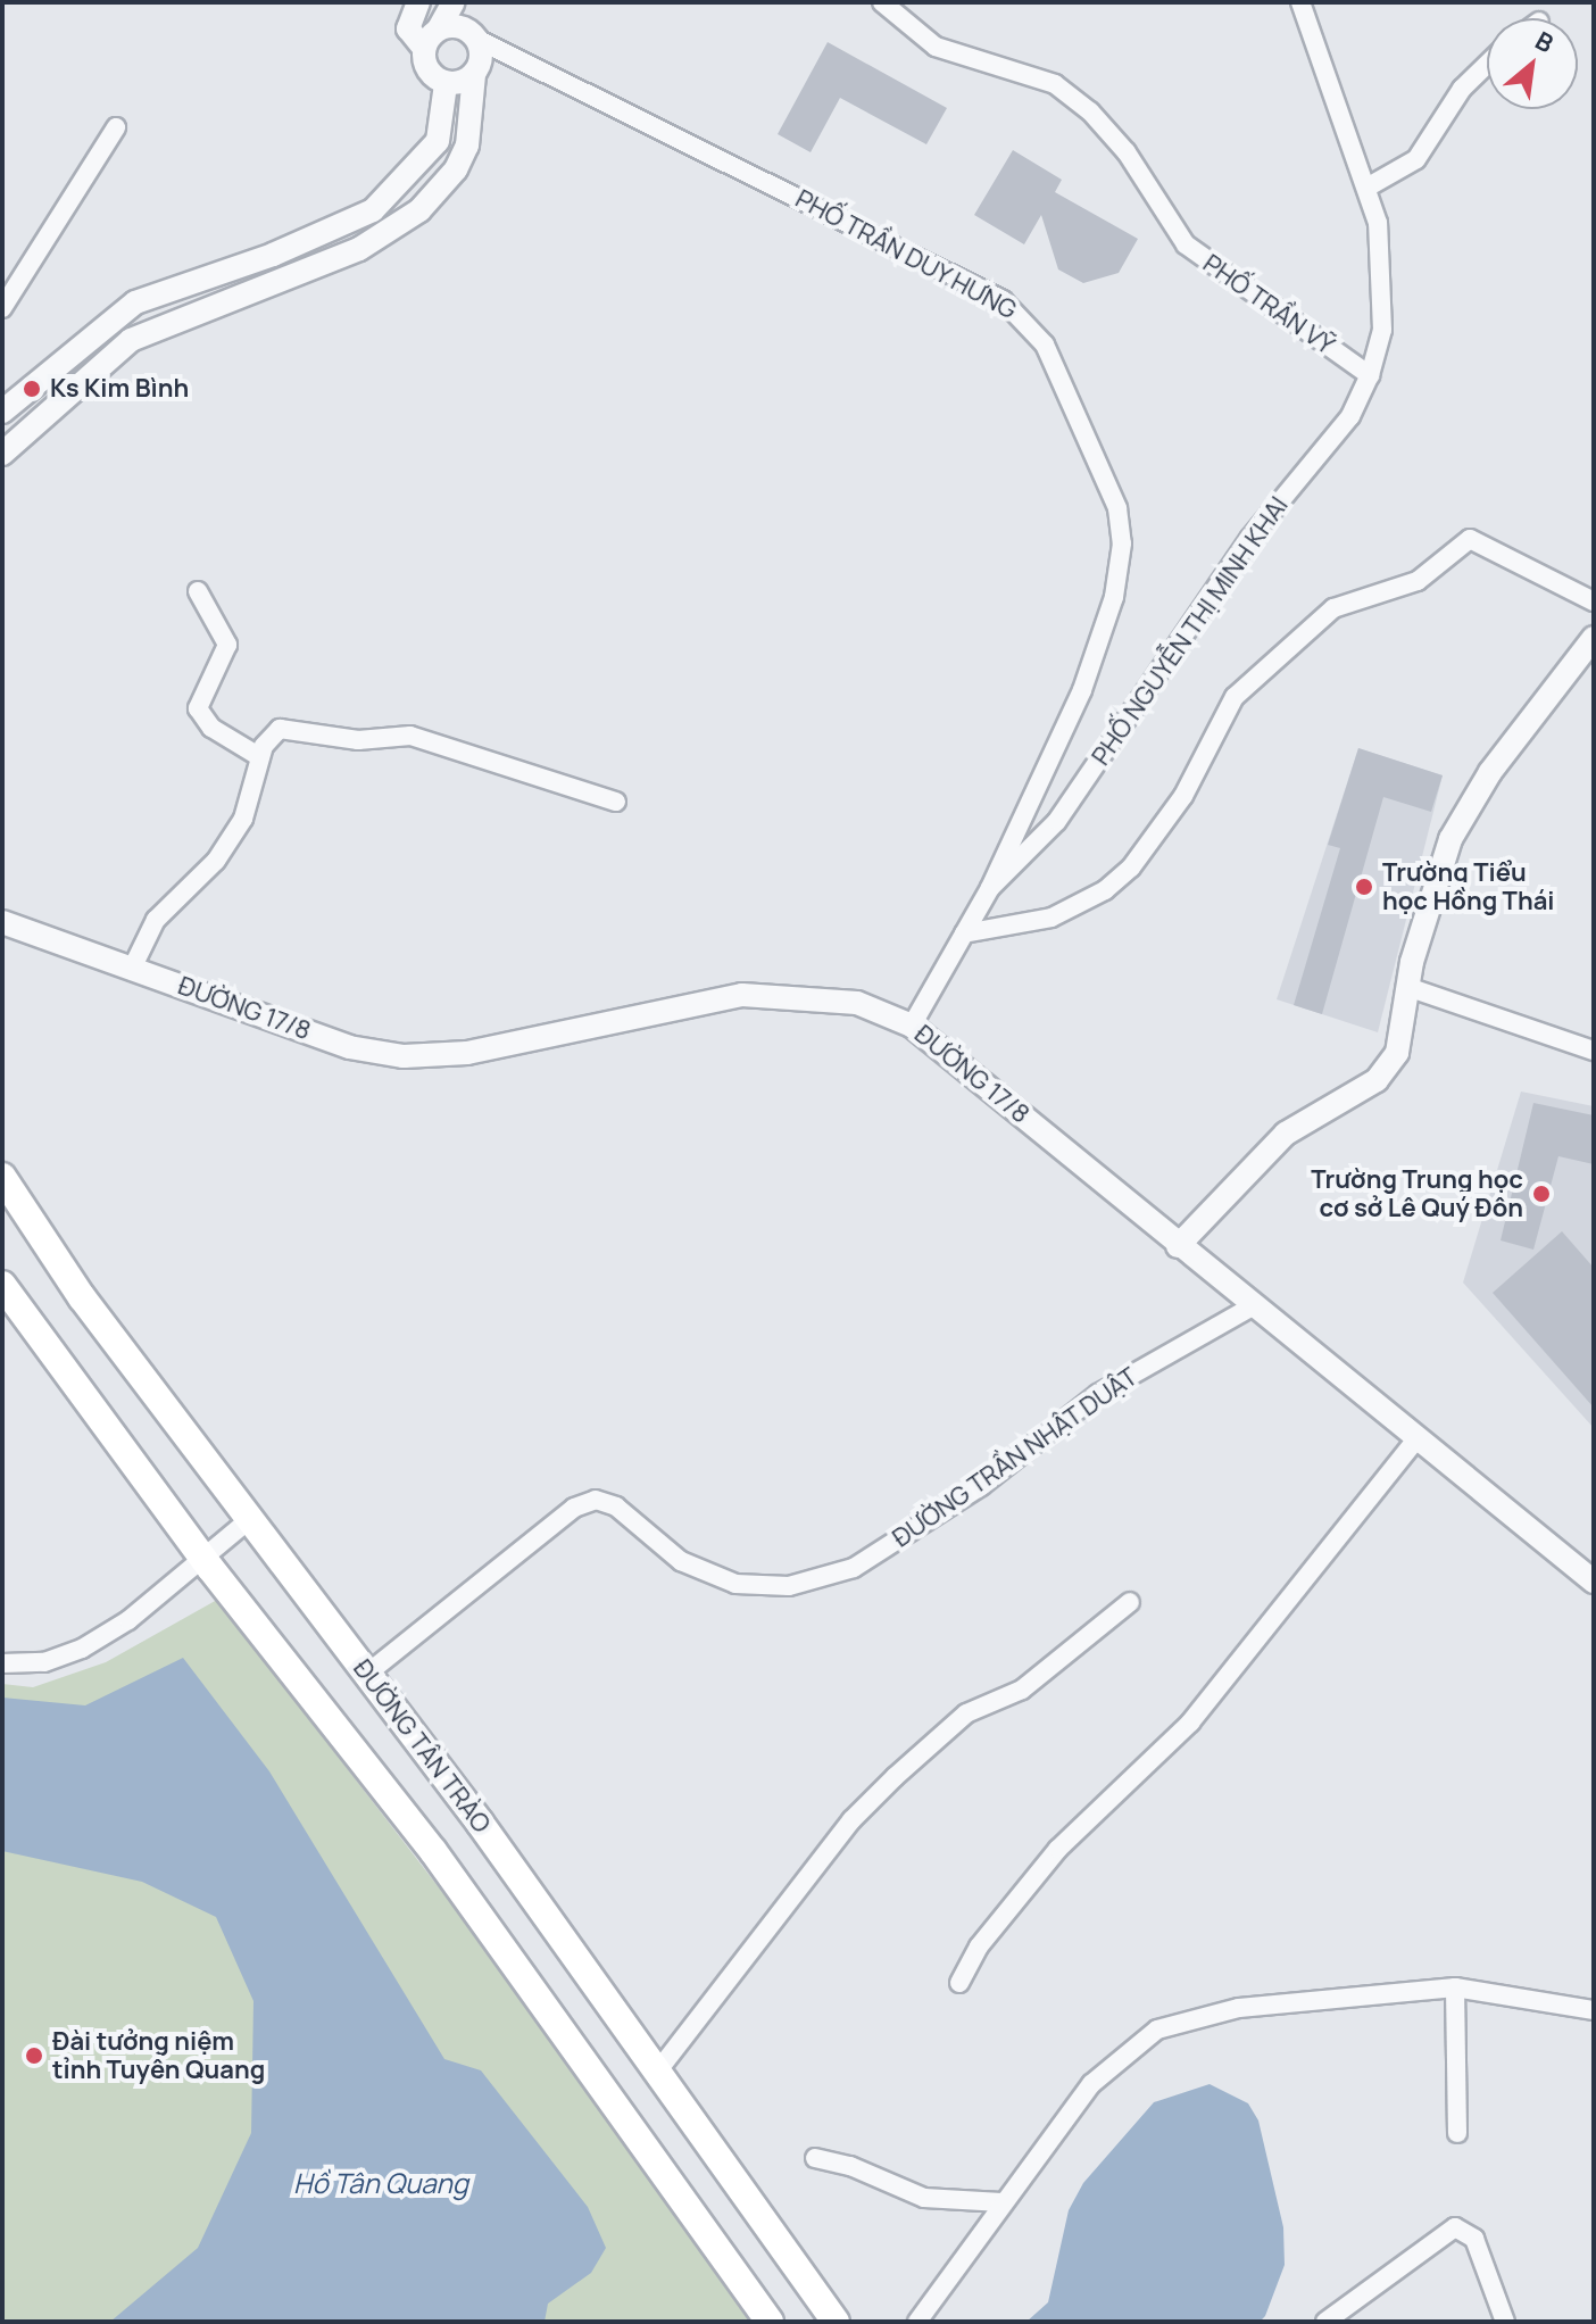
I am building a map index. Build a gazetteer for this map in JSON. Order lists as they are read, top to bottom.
{
  "streets": {
    "main road": ["ĐƯỜNG TÂN TRÀO"],
    "street": [
      "PHỐ TRẦN DUY HƯNG",
      "PHỐ TRẦN VỸ",
      "PHỐ NGUYỄN THỊ MINH KHAI",
      "ĐƯỜNG 17/8",
      "ĐƯỜNG TRẦN NHẬT DUẬT"
    ]
  },
  "crossings": [
    ["PHỐ TRẦN DUY HƯNG", "PHỐ NGUYỄN THỊ MINH KHAI"],
    ["PHỐ TRẦN VỸ", "PHỐ NGUYỄN THỊ MINH KHAI"],
    ["PHỐ NGUYỄN THỊ MINH KHAI", "ĐƯỜNG 17/8"],
    ["ĐƯỜNG 17/8", "ĐƯỜNG TRẦN NHẬT DUẬT"],
    ["ĐƯỜNG TRẦN NHẬT DUẬT", "ĐƯỜNG TÂN TRÀO"]
  ],
  "water": ["Hồ Tân Quang"],
  "places": [
    "Ks Kim Bình",
    "Trường Tiểu học Hồng Thái",
    "Trường Trung học cơ sở Lê Quý Đôn",
    "Đài tưởng niệm tỉnh Tuyên Quang"
  ],
  "north": "top right"
}
